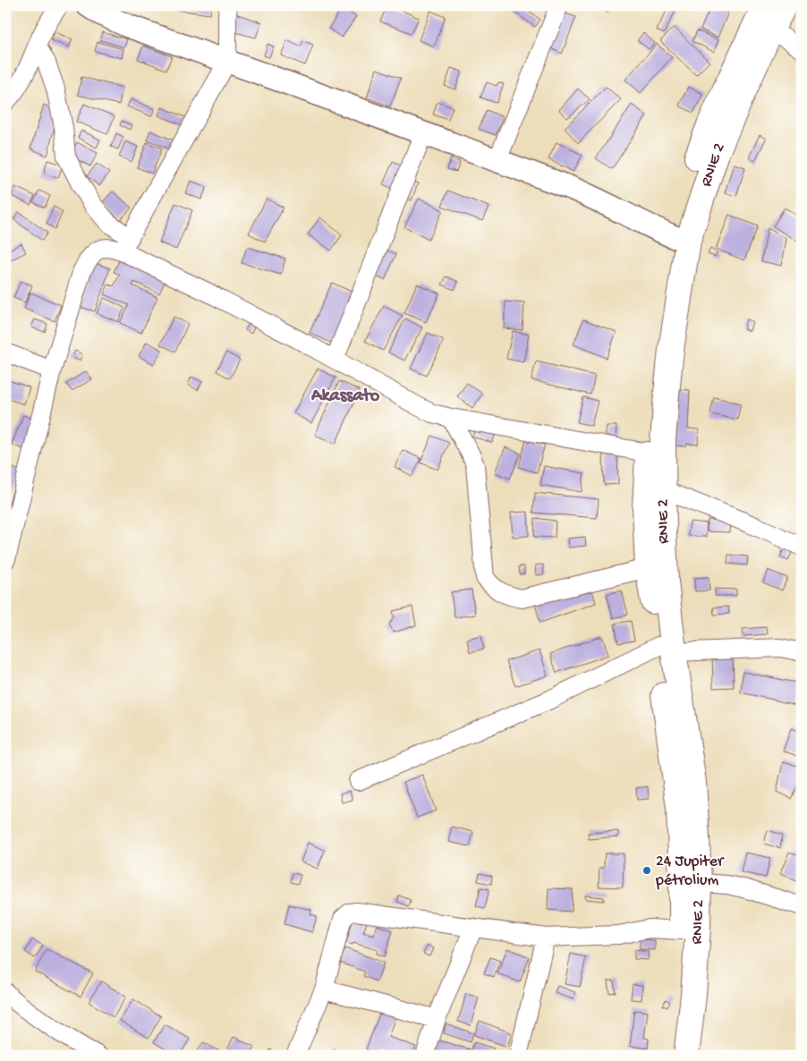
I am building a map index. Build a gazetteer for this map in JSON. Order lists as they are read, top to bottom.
{
  "streets": {
    "highway": ["RNIE 2"]
  },
  "districts": ["Akassato"],
  "places": ["24 Jupiter pétrolium"]
}
